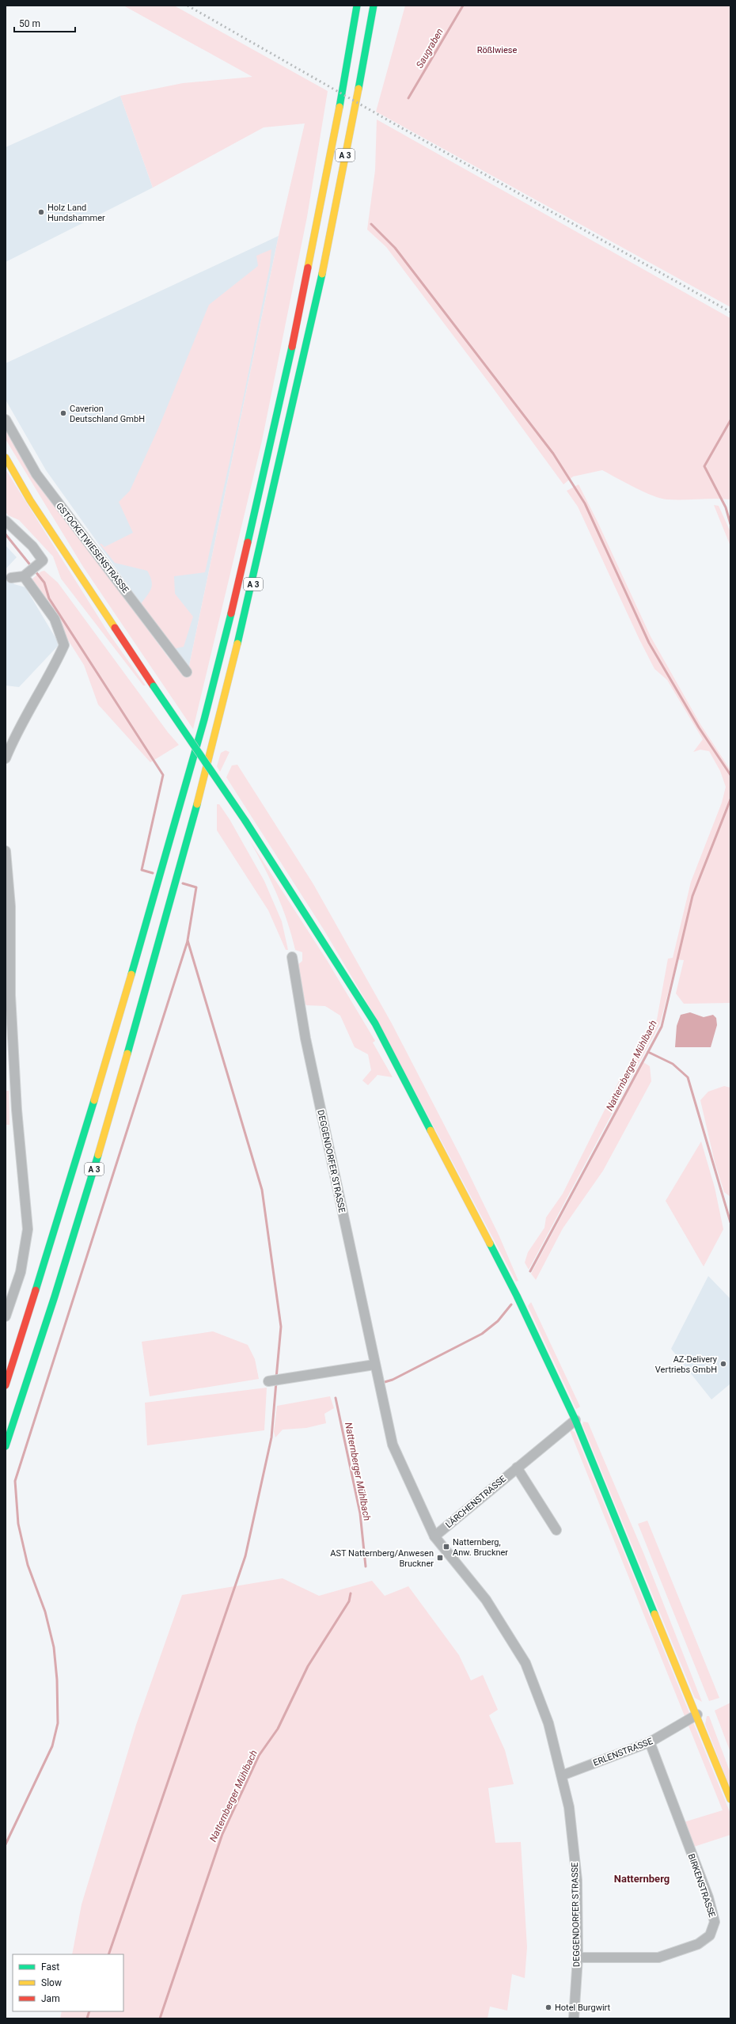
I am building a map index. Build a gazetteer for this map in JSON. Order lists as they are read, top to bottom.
{
  "streets": {
    "main road": ["A 3"],
    "street": [
      "GSTOCKETWIESENSTRASSE",
      "DEGGENDORFER STRASSE",
      "LÄRCHENSTRASSE",
      "ERLENSTRASSE",
      "BIRKENSTRASSE"
    ]
  },
  "crossings": [
    ["DEGGENDORFER STRASSE", "LÄRCHENSTRASSE"],
    ["DEGGENDORFER STRASSE", "ERLENSTRASSE"],
    ["DEGGENDORFER STRASSE", "BIRKENSTRASSE"],
    ["ERLENSTRASSE", "BIRKENSTRASSE"]
  ],
  "districts": ["Natternberg"],
  "water": ["Saugraben", "Natternberger Mühlbach"],
  "parks": ["Rößlwiese"],
  "places": {
    "other": [
      "Holz Land Hundshammer",
      "Caverion Deutschland GmbH",
      "AZ-Delivery Vertriebs GmbH",
      "Hotel Burgwirt"
    ],
    "transit": ["Natternberg, Anw. Bruckner", "AST Natternberg/Anwesen Bruckner"]
  },
  "legend": ["Fast", "Slow", "Jam"],
  "scale_bar": "50 m"
}
